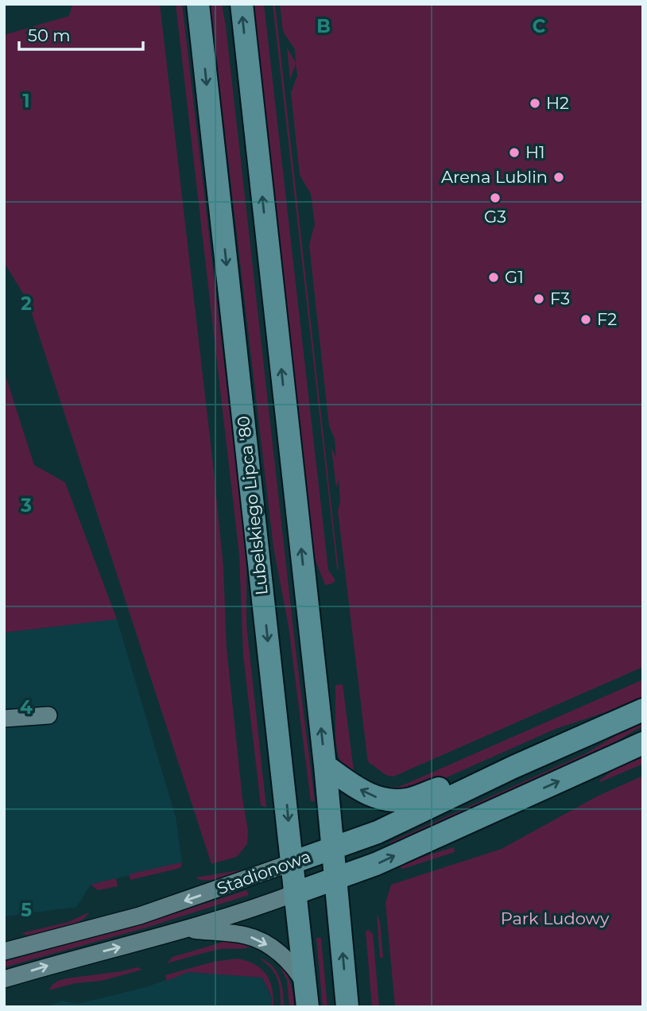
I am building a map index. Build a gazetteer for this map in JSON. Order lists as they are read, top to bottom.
{
  "streets": {
    "main road": ["Lubelskiego Lipca '80", "Stadionowa"]
  },
  "crossings": [
    ["Lubelskiego Lipca '80", "Stadionowa"]
  ],
  "parks": ["Park Ludowy"],
  "places": [
    "H2",
    "H1",
    "Arena Lublin",
    "G3",
    "G1",
    "F3",
    "F2"
  ],
  "scale_bar": "50 m",
  "grid": {
    "columns": ["B", "C"],
    "rows": [
      "1",
      "2",
      "3",
      "4",
      "5"
    ]
  }
}
